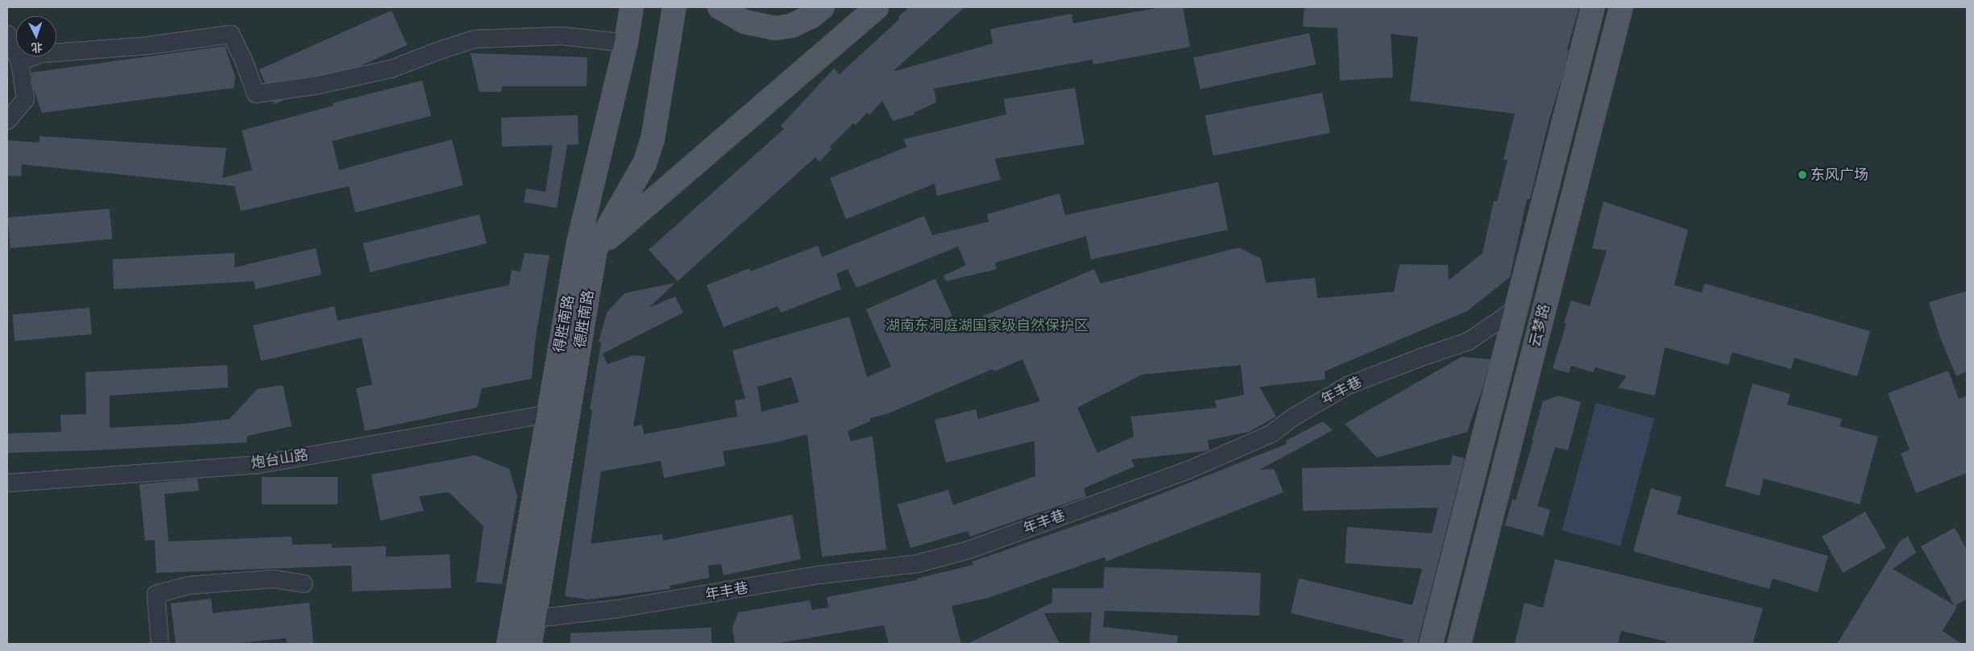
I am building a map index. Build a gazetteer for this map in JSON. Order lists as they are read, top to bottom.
{
  "streets": {
    "main road": ["德胜南路", "得胜南路", "云梦路"],
    "street": ["年丰巷", "炮台山路"]
  },
  "crossings": [
    ["德胜南路", "年丰巷"],
    ["得胜南路", "炮台山路"]
  ],
  "parks": ["湖南东洞庭湖国家级自然保护区"],
  "places": ["东风广场"],
  "north": "bottom"
}
